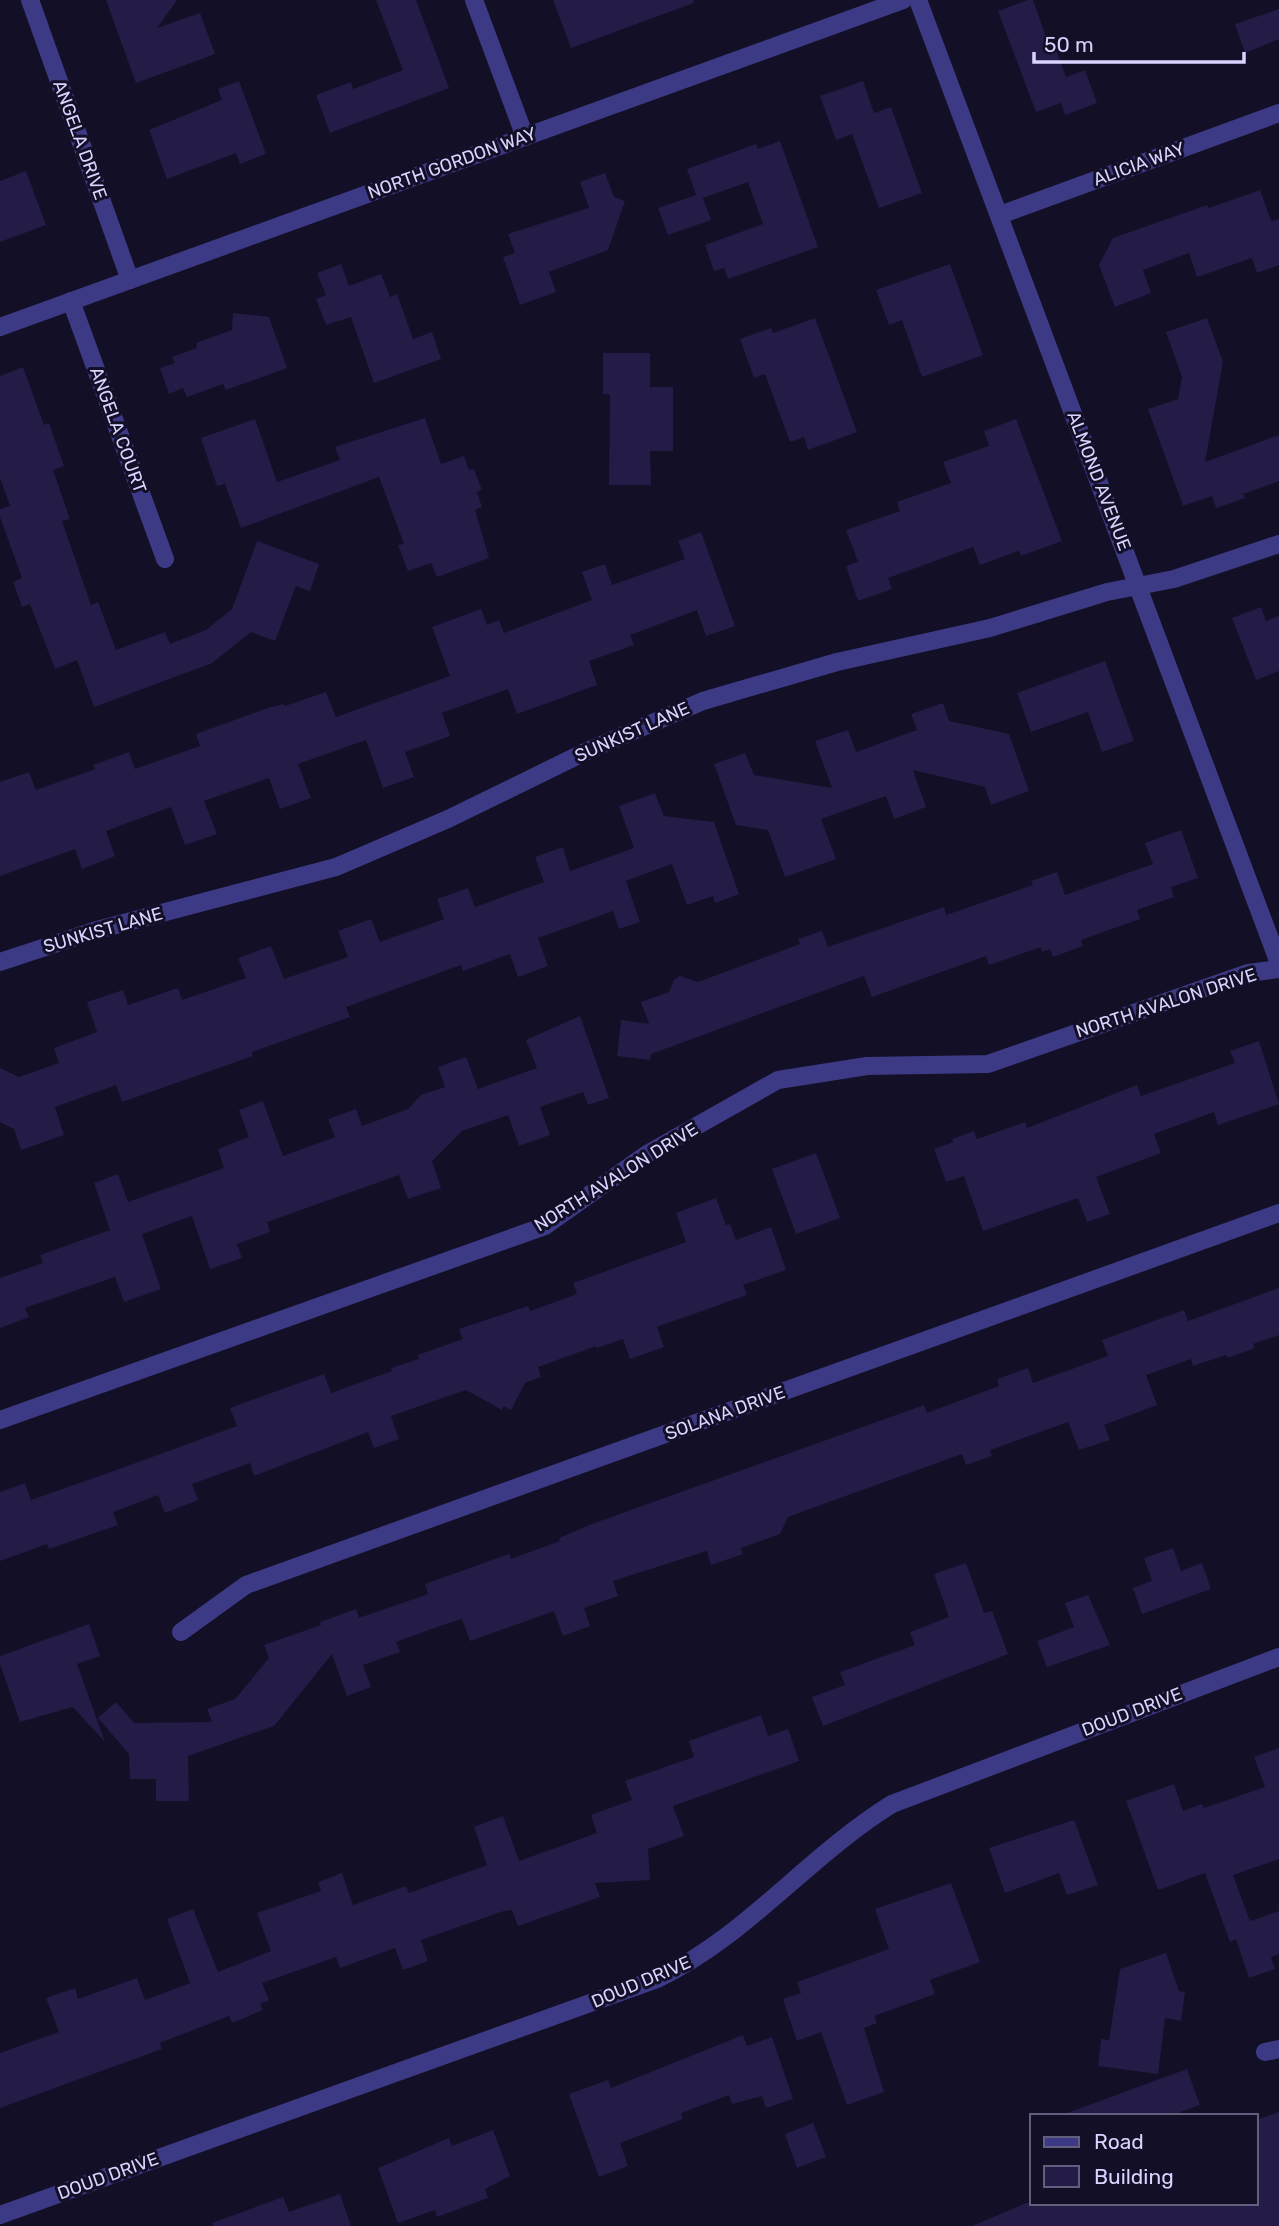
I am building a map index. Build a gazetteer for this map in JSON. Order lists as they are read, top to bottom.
{
  "streets": {
    "street": [
      "ANGELA DRIVE",
      "NORTH GORDON WAY",
      "ALICIA WAY",
      "ANGELA COURT",
      "ALMOND AVENUE",
      "SUNKIST LANE",
      "NORTH AVALON DRIVE",
      "SOLANA DRIVE",
      "DOUD DRIVE"
    ]
  },
  "crossings": [
    ["ANGELA DRIVE", "NORTH GORDON WAY"],
    ["NORTH GORDON WAY", "ANGELA COURT"],
    ["ALICIA WAY", "ALMOND AVENUE"],
    ["ALMOND AVENUE", "SUNKIST LANE"]
  ],
  "legend": ["Road", "Building"],
  "scale_bar": "50 m"
}
